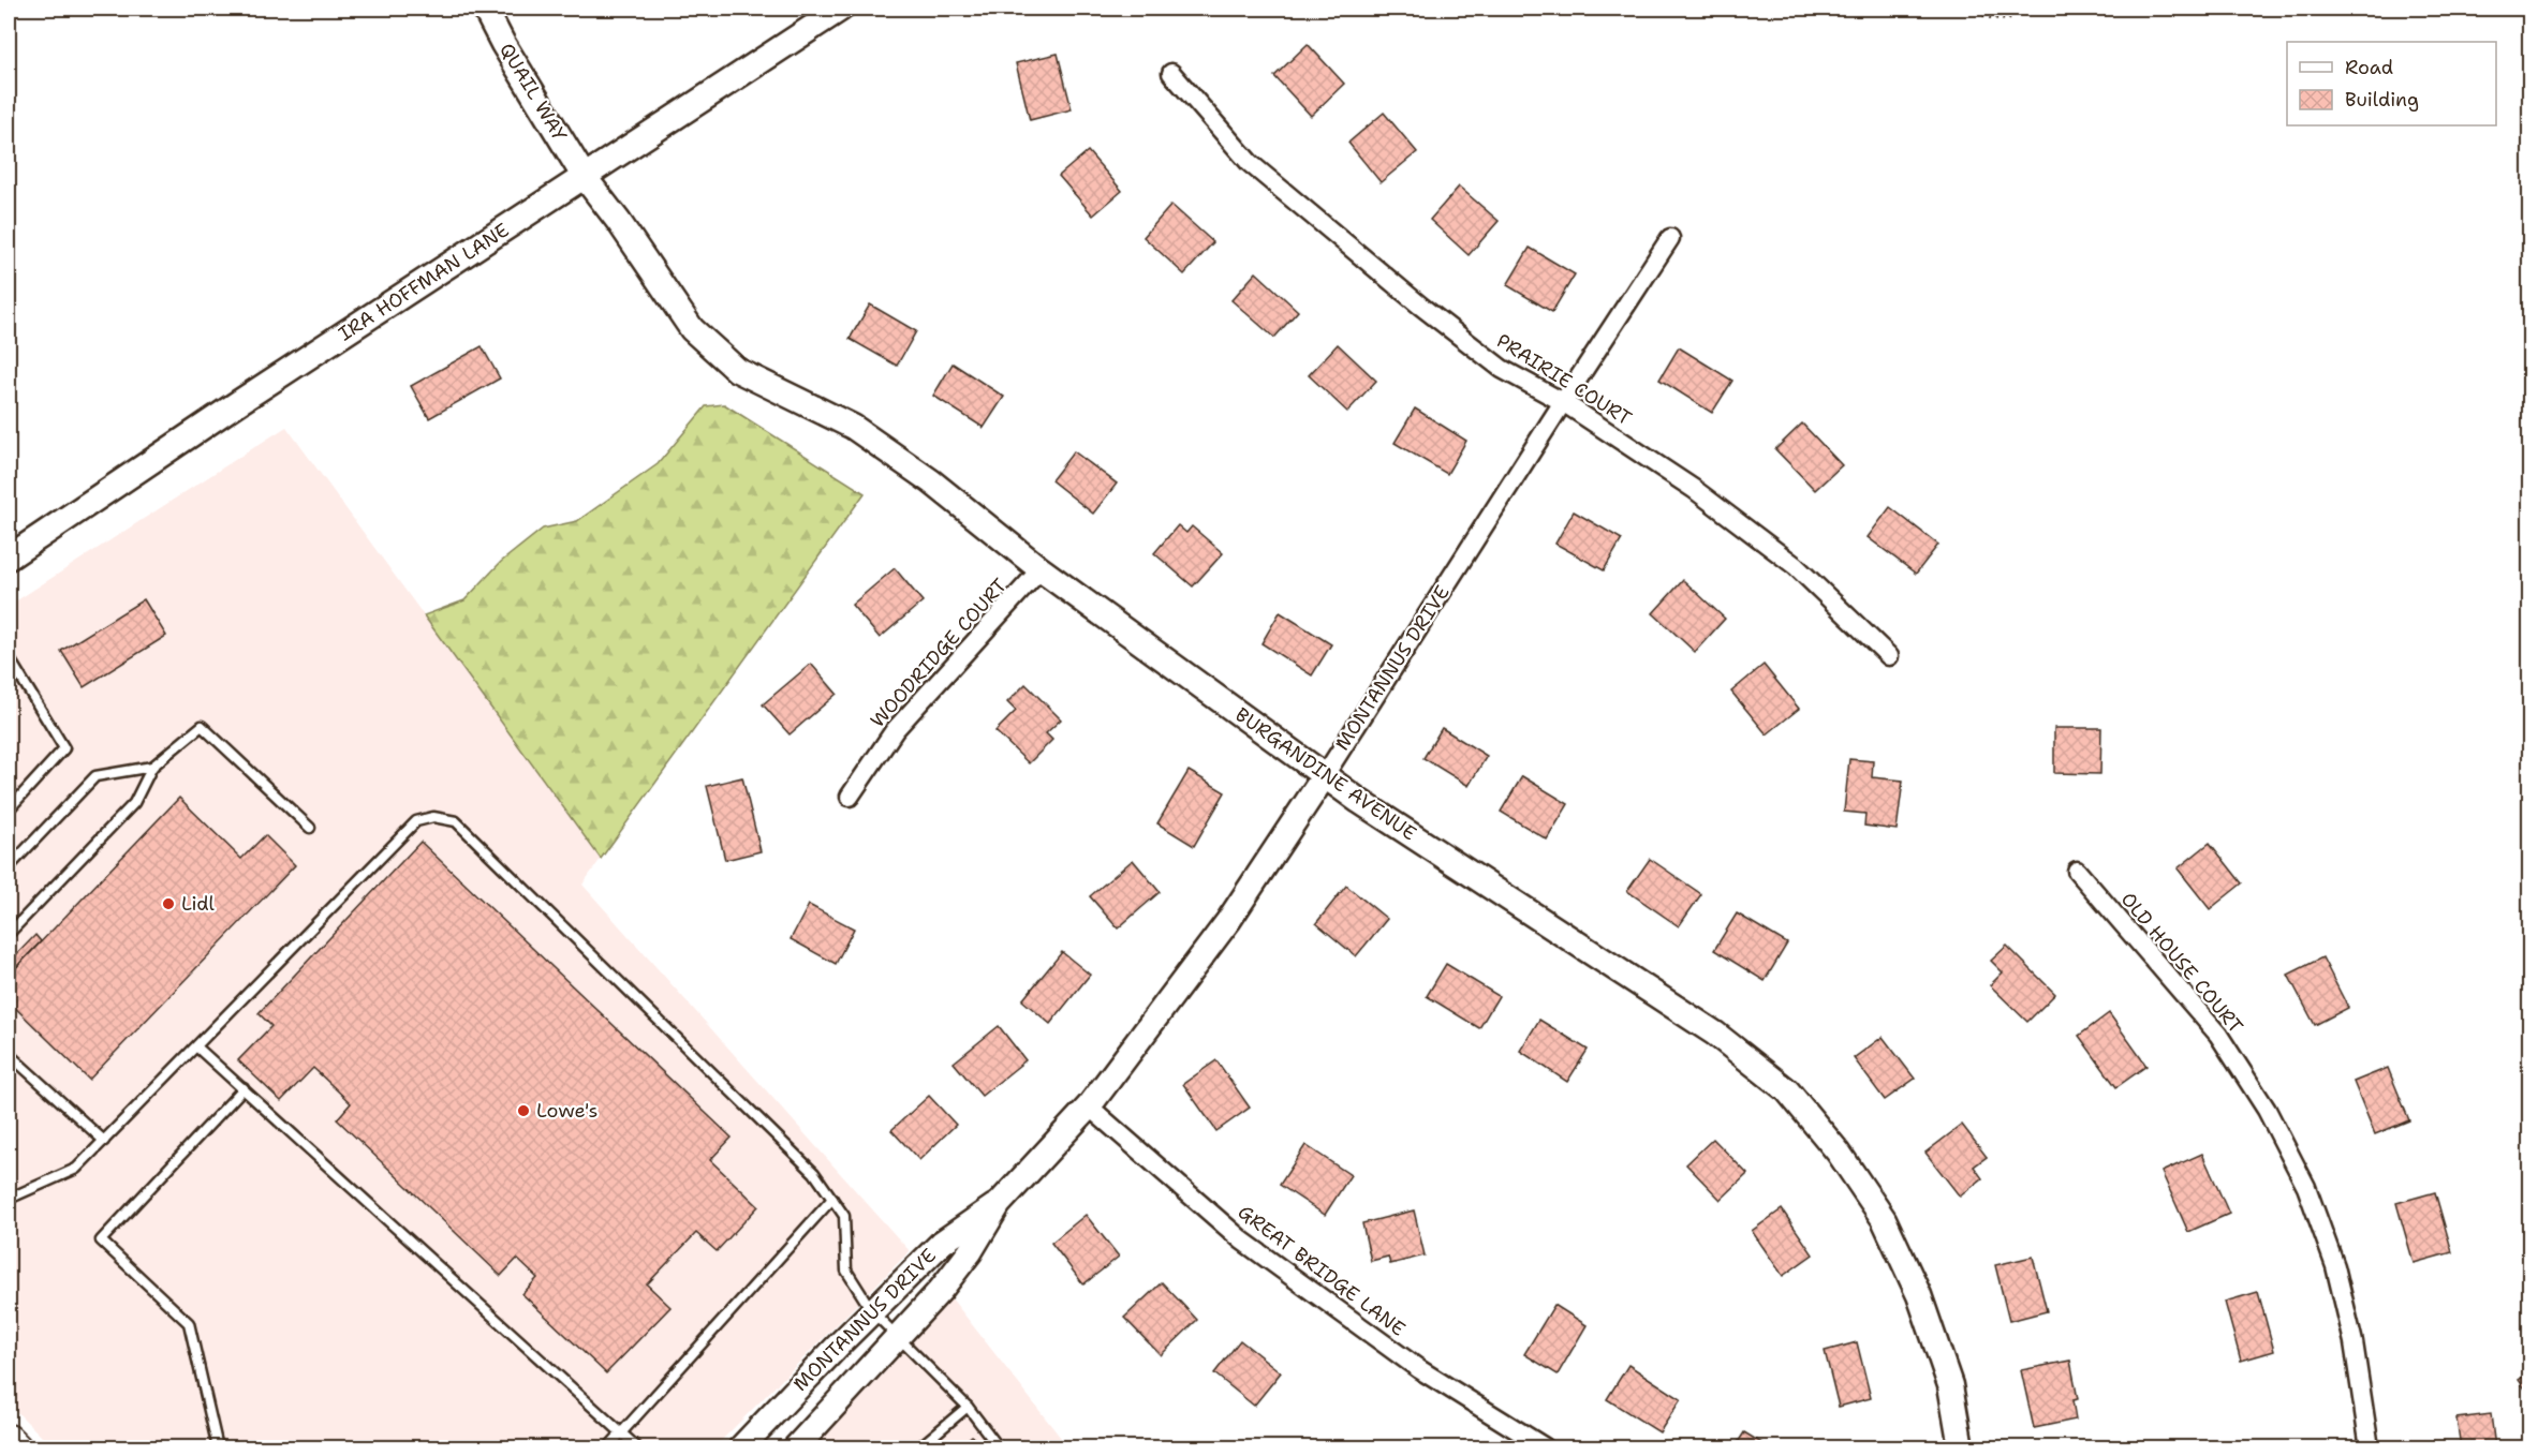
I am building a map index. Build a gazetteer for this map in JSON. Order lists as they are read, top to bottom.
{
  "streets": {
    "street": [
      "QUAIL WAY",
      "IRA HOFFMAN LANE",
      "PRAIRIE COURT",
      "WOODRIDGE COURT",
      "MONTANNUS DRIVE",
      "BURGANDINE AVENUE",
      "OLD HOUSE COURT",
      "GREAT BRIDGE LANE"
    ]
  },
  "crossings": [
    ["QUAIL WAY", "IRA HOFFMAN LANE"],
    ["QUAIL WAY", "BURGANDINE AVENUE"],
    ["IRA HOFFMAN LANE", "BURGANDINE AVENUE"],
    ["PRAIRIE COURT", "MONTANNUS DRIVE"],
    ["WOODRIDGE COURT", "BURGANDINE AVENUE"],
    ["MONTANNUS DRIVE", "BURGANDINE AVENUE"],
    ["MONTANNUS DRIVE", "GREAT BRIDGE LANE"]
  ],
  "places": ["Lidl", "Lowe's"],
  "legend": ["Road", "Building"]
}
